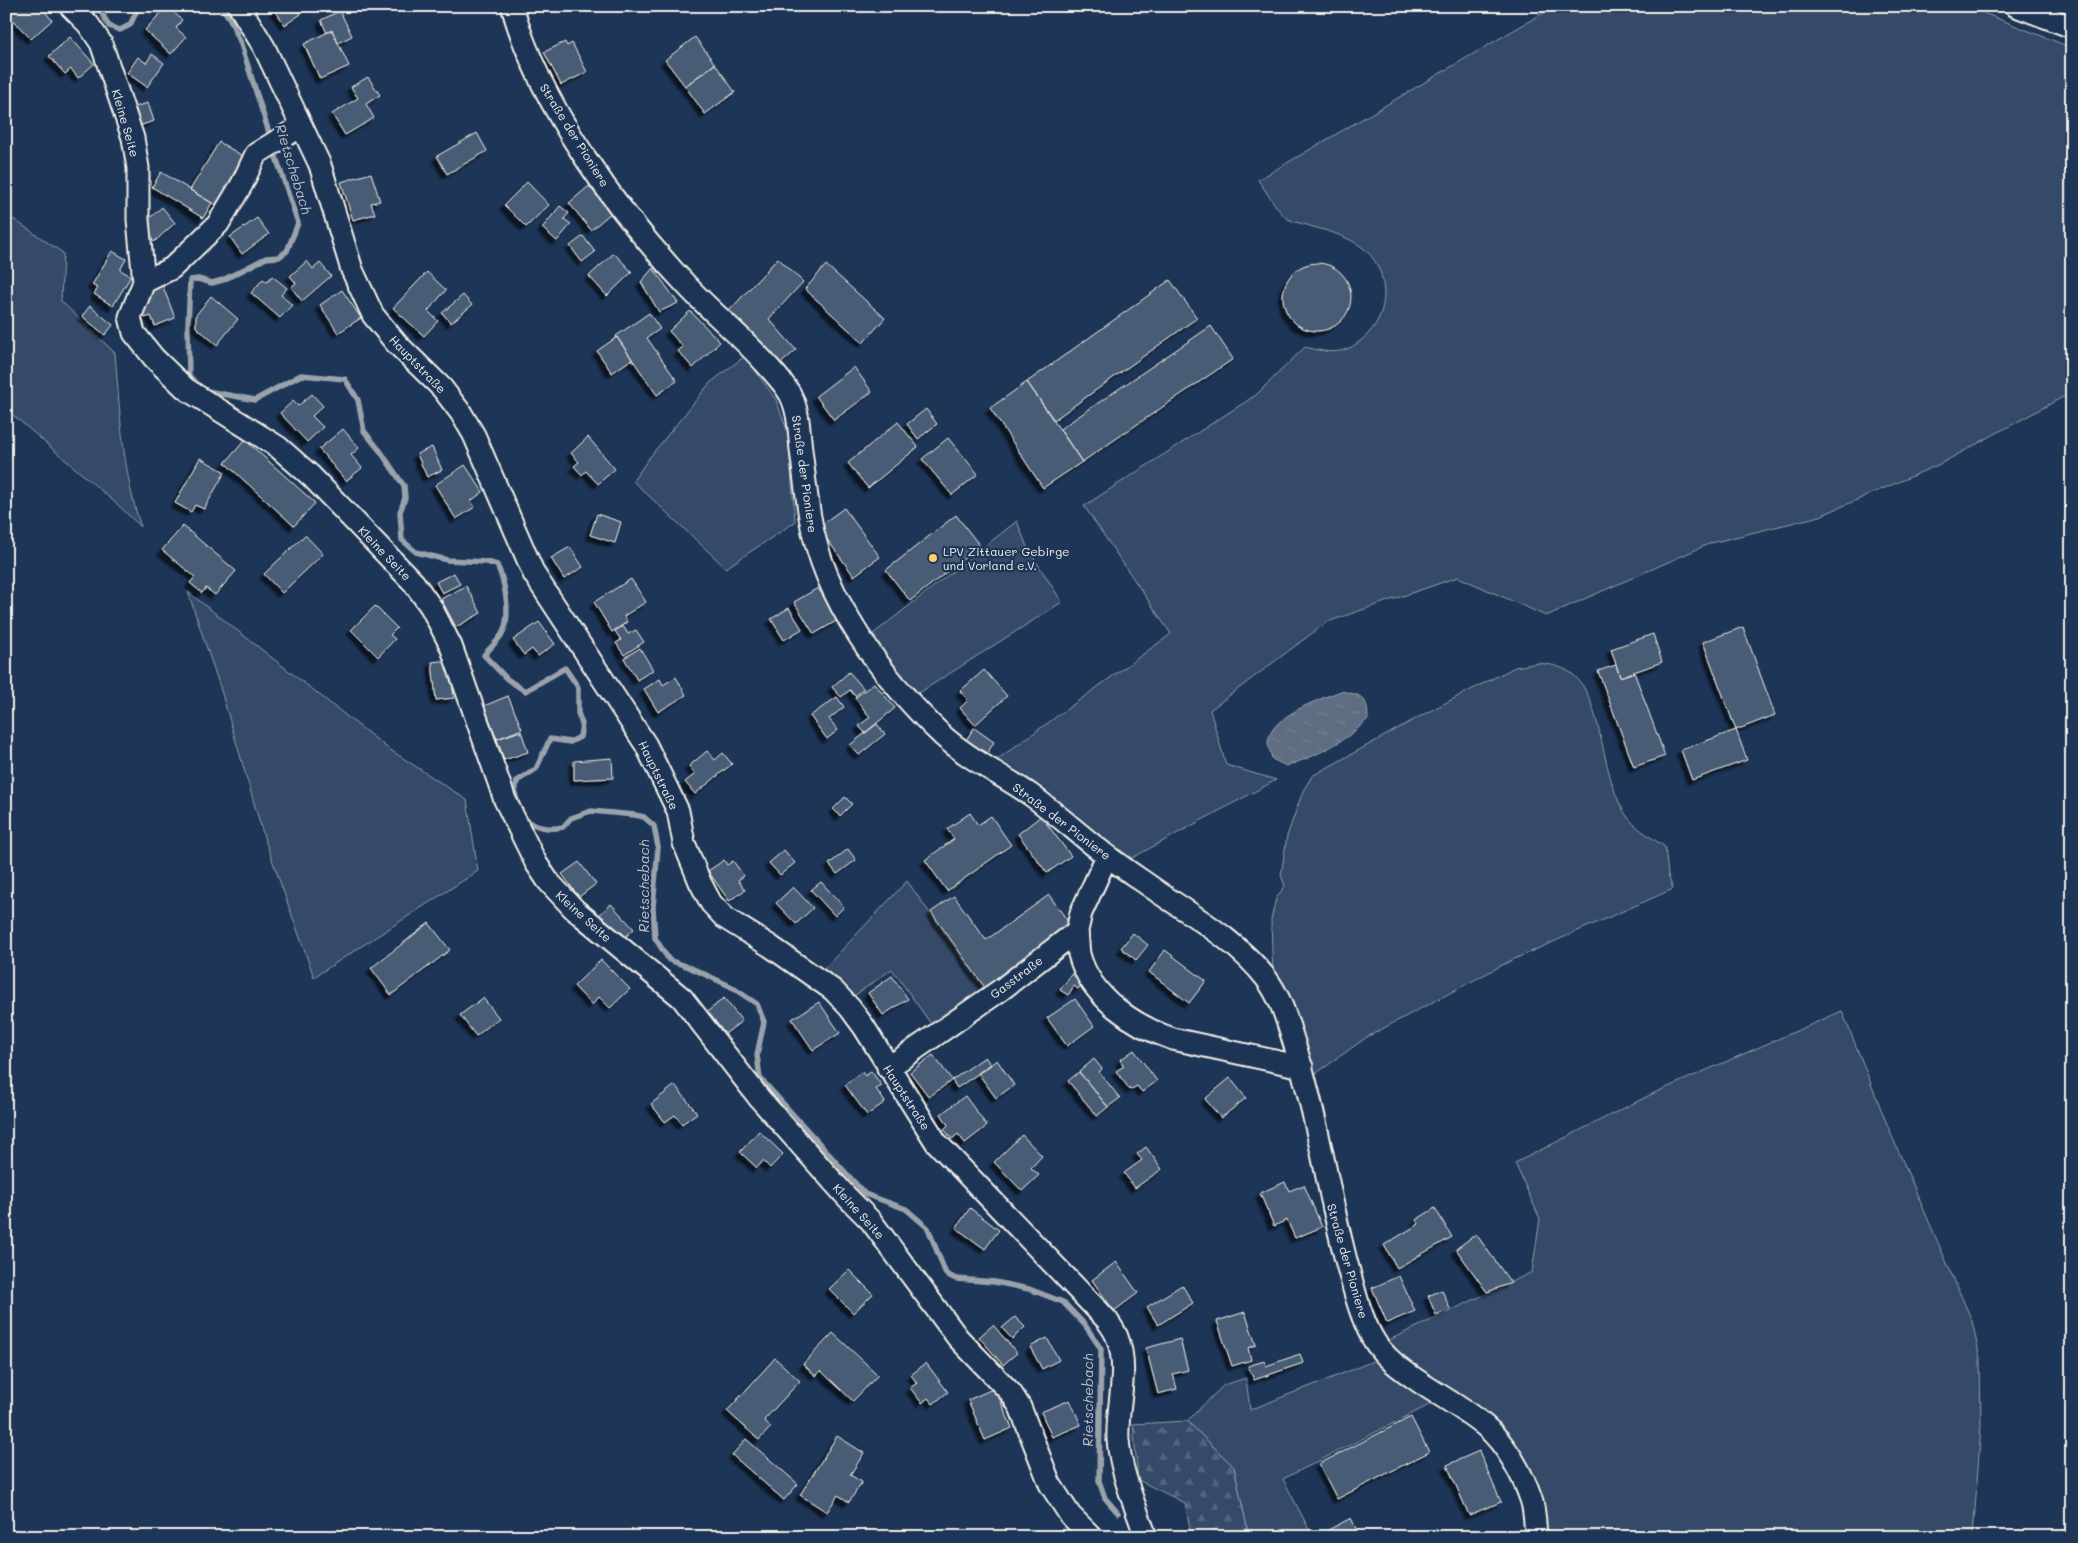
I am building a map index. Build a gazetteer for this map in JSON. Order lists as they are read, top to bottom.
{
  "streets": {
    "street": [
      "Kleine Seite",
      "Straße der Pioniere",
      "Hauptstraße",
      "Gasstraße"
    ]
  },
  "crossings": [
    ["Hauptstraße", "Gasstraße"]
  ],
  "water": ["Rietschebach"],
  "places": ["LPV Zittauer Gebirge und Vorland e.V."]
}
